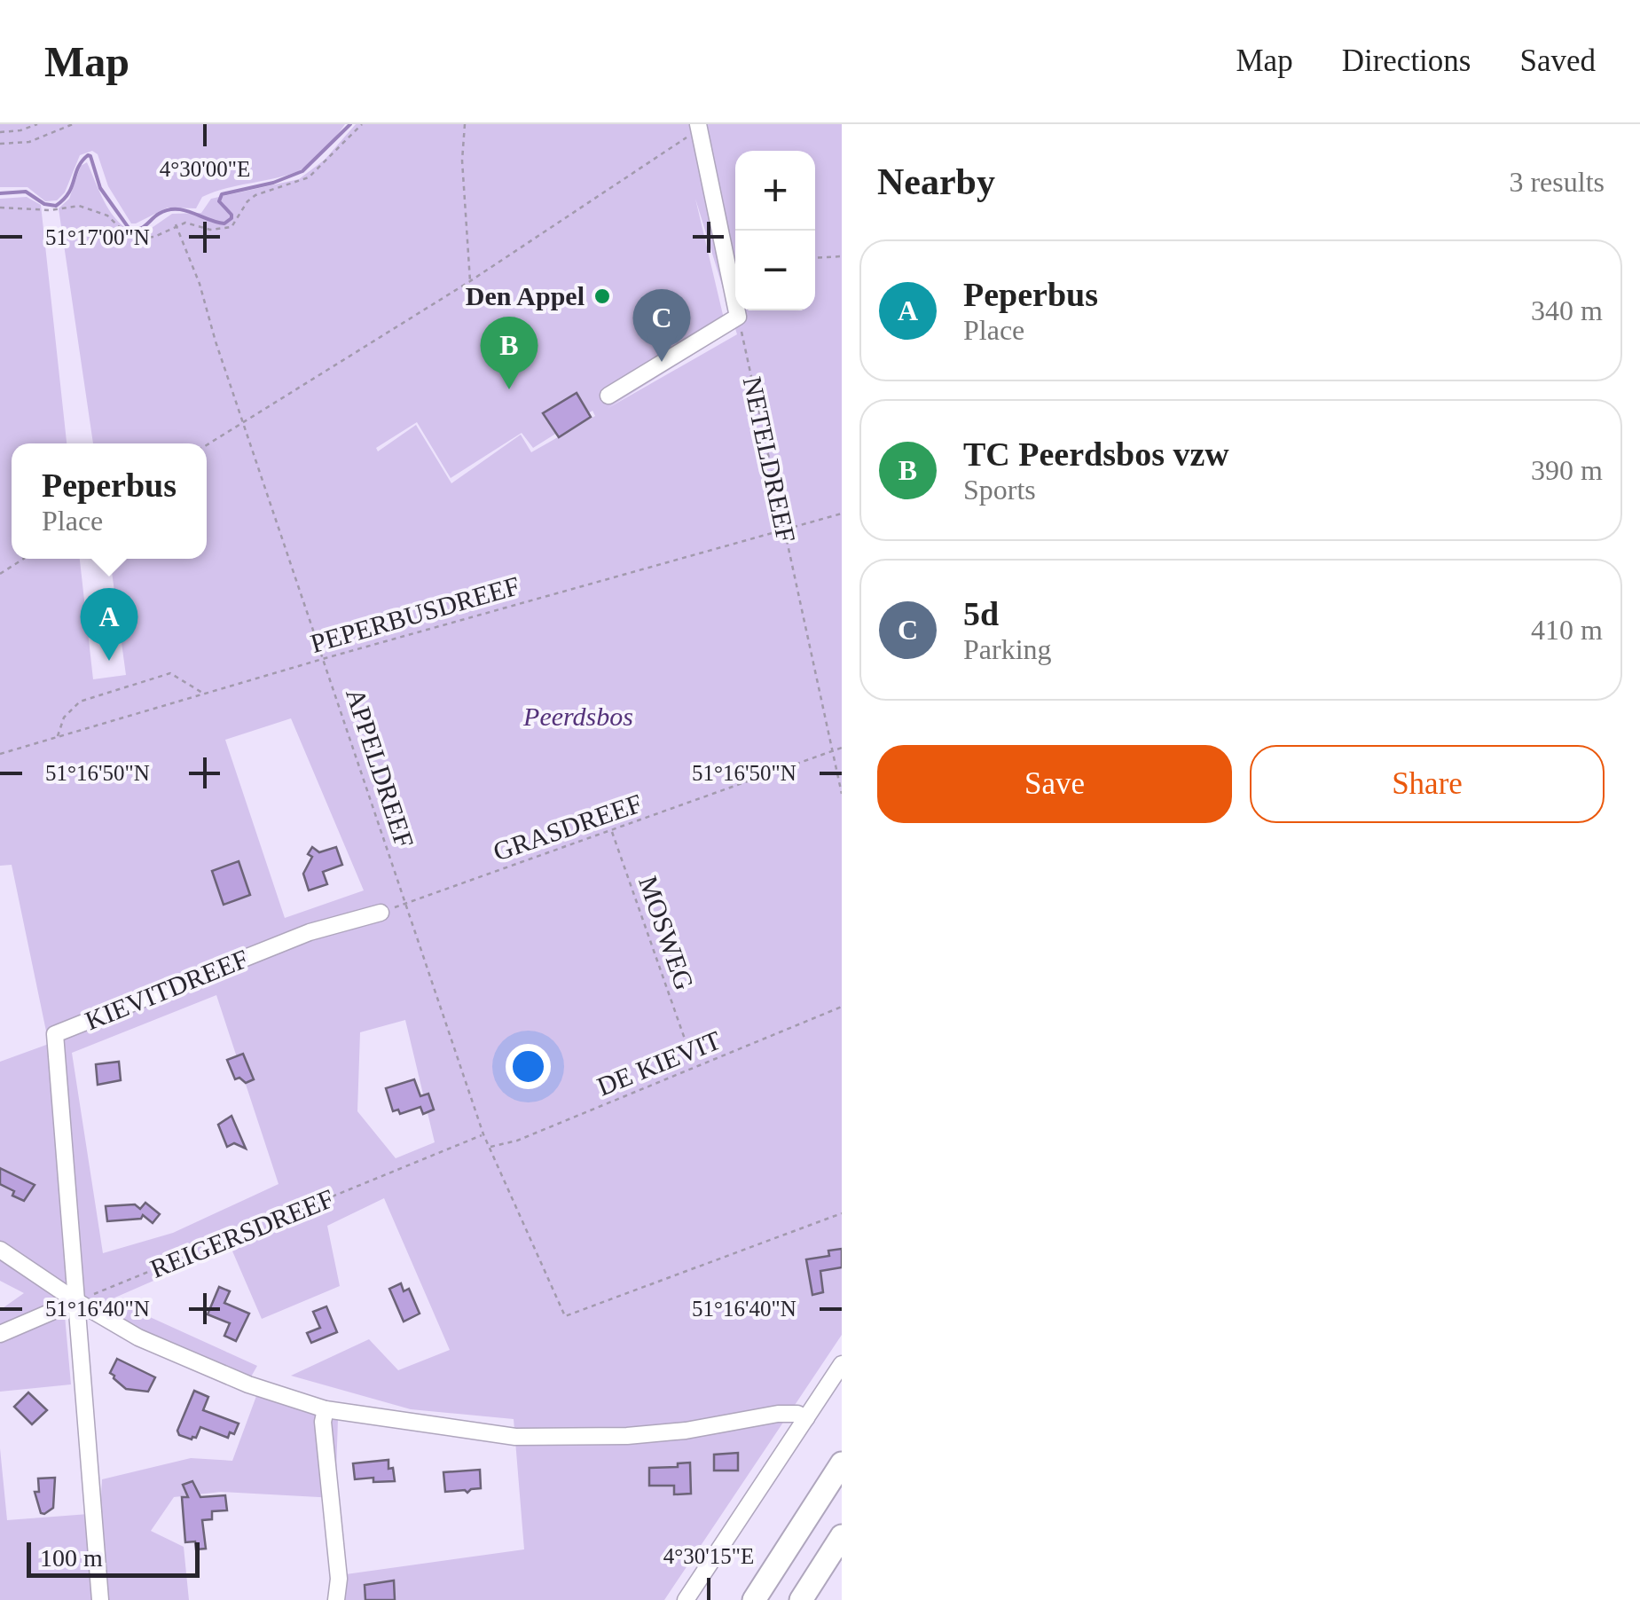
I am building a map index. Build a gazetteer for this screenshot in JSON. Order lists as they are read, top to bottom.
{
  "streets": {
    "street": ["KIEVITDREEF"],
    "path": [
      "NETELDREEF",
      "PEPERBUSDREEF",
      "APPELDREEF",
      "GRASDREEF",
      "MOSWEG",
      "DE KIEVIT",
      "REIGERSDREEF"
    ]
  },
  "crossings": [
    ["NETELDREEF", "PEPERBUSDREEF"],
    ["NETELDREEF", "GRASDREEF"],
    ["PEPERBUSDREEF", "APPELDREEF"],
    ["APPELDREEF", "GRASDREEF"],
    ["APPELDREEF", "DE KIEVIT"],
    ["APPELDREEF", "REIGERSDREEF"],
    ["GRASDREEF", "MOSWEG"],
    ["KIEVITDREEF", "REIGERSDREEF"]
  ],
  "parks": ["Peerdsbos"],
  "places": ["Den Appel"],
  "scale_bar": "100 m",
  "page": {
    "header": "Map",
    "nav": ["Map", "Directions", "Saved"],
    "heading": ["Nearby", "3 results"],
    "map_buttons": ["+", "−"],
    "list": [
      {
        "mark": "A",
        "name": "Peperbus",
        "note": "Place",
        "value": "340 m"
      },
      {
        "mark": "B",
        "name": "TC Peerdsbos vzw",
        "note": "Sports",
        "value": "390 m"
      },
      {
        "mark": "C",
        "name": "5d",
        "note": "Parking",
        "value": "410 m"
      }
    ],
    "pins": ["C", "B", "A"],
    "popup": ["Peperbus", "Place"],
    "buttons": ["Save", "Share"],
    "scale": "100 m"
  },
  "coordinates": [
    "4°30'00\"E",
    "51°17'00\"N",
    "51°16'50\"N",
    "51°16'40\"N",
    "4°30'15\"E"
  ]
}
